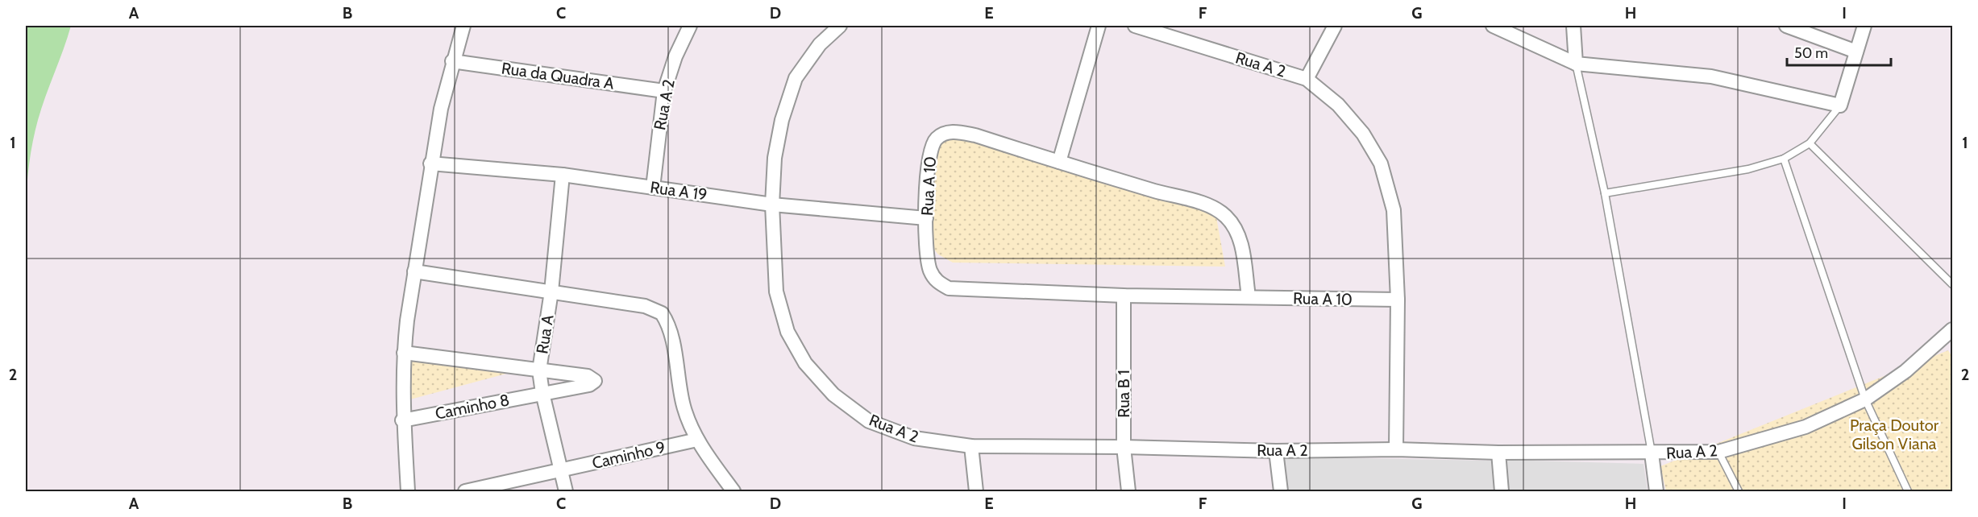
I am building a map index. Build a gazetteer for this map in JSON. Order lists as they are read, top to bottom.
{
  "streets": {
    "street": [
      "Rua A 2",
      "Rua da Quadra A",
      "Rua A 10",
      "Rua A 19",
      "Rua A",
      "Rua B 1",
      "Caminho 8",
      "Caminho 9"
    ]
  },
  "crossings": [
    ["Rua A 2", "Rua da Quadra A"],
    ["Rua A 2", "Rua A 10"],
    ["Rua A 2", "Rua A 19"],
    ["Rua A 2", "Rua B 1"],
    ["Rua A 10", "Rua A 19"],
    ["Rua A 10", "Rua B 1"],
    ["Rua A 19", "Rua A"],
    ["Rua A", "Caminho 8"],
    ["Rua A", "Caminho 9"]
  ],
  "parks": ["Praça Doutor Gilson Viana"],
  "scale_bar": "50 m",
  "grid": {
    "columns": [
      "A",
      "B",
      "C",
      "D",
      "E",
      "F",
      "G",
      "H",
      "I"
    ],
    "rows": ["1", "2"]
  }
}
